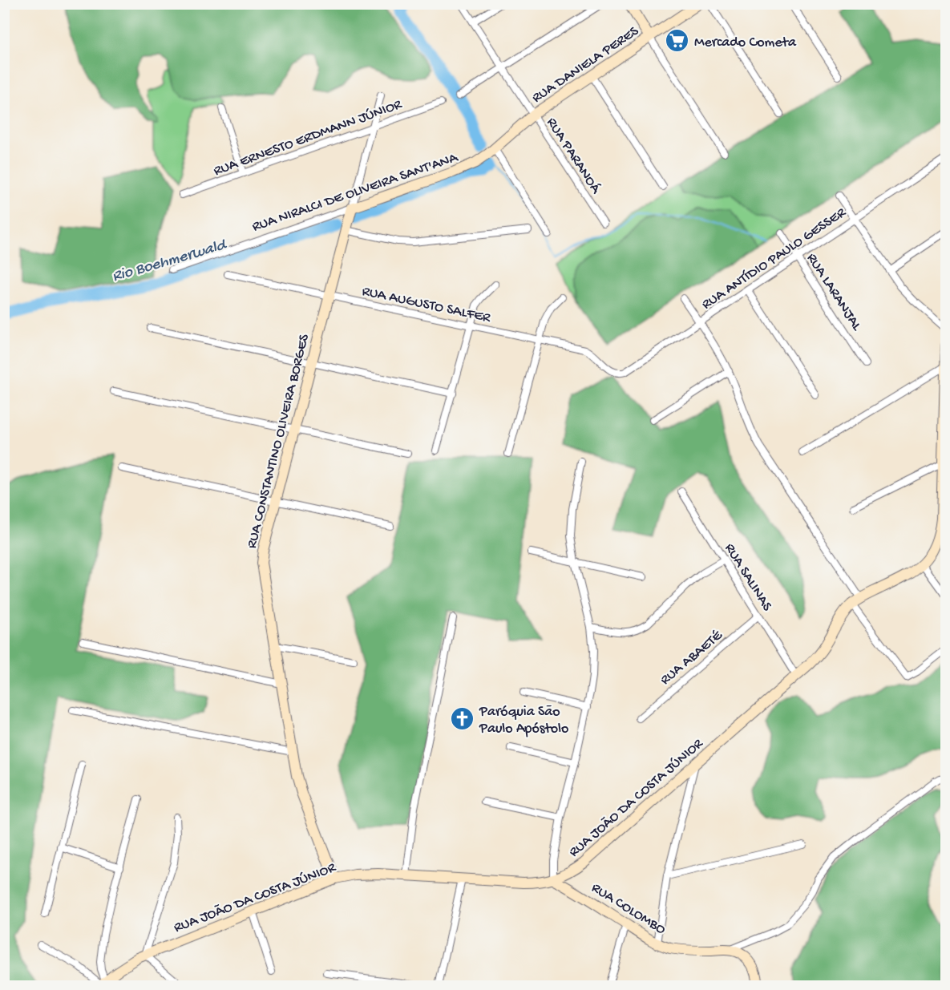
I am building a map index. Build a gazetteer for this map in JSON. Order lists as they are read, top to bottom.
{
  "streets": {
    "street": [
      "RUA DANIELA PERES",
      "RUA ERNESTO ERDMANN JÚNIOR",
      "RUA PARANOÁ",
      "RUA NIRALCI DE OLIVEIRA SANT'ANA",
      "RUA ANTÍDIO PAULO GESSER",
      "RUA LARANJAL",
      "RUA AUGUSTO SALFER",
      "RUA CONSTANTINO OLIVEIRA BORGES",
      "RUA SALINAS",
      "RUA ABAETÉ",
      "RUA JOÃO DA COSTA JÚNIOR",
      "RUA COLOMBO"
    ]
  },
  "crossings": [
    ["RUA DANIELA PERES", "RUA PARANOÁ"],
    ["RUA DANIELA PERES", "RUA NIRALCI DE OLIVEIRA SANT'ANA"],
    ["RUA ERNESTO ERDMANN JÚNIOR", "RUA CONSTANTINO OLIVEIRA BORGES"],
    ["RUA PARANOÁ", "RUA NIRALCI DE OLIVEIRA SANT'ANA"],
    ["RUA NIRALCI DE OLIVEIRA SANT'ANA", "RUA CONSTANTINO OLIVEIRA BORGES"],
    ["RUA ANTÍDIO PAULO GESSER", "RUA LARANJAL"],
    ["RUA ANTÍDIO PAULO GESSER", "RUA AUGUSTO SALFER"],
    ["RUA AUGUSTO SALFER", "RUA CONSTANTINO OLIVEIRA BORGES"],
    ["RUA CONSTANTINO OLIVEIRA BORGES", "RUA JOÃO DA COSTA JÚNIOR"],
    ["RUA SALINAS", "RUA ABAETÉ"],
    ["RUA SALINAS", "RUA JOÃO DA COSTA JÚNIOR"],
    ["RUA JOÃO DA COSTA JÚNIOR", "RUA COLOMBO"]
  ],
  "water": ["Rio Boehmerwald"],
  "places": {
    "supermarket": ["Mercado Cometa"],
    "church": ["Paróquia São Paulo Apóstolo"]
  }
}
